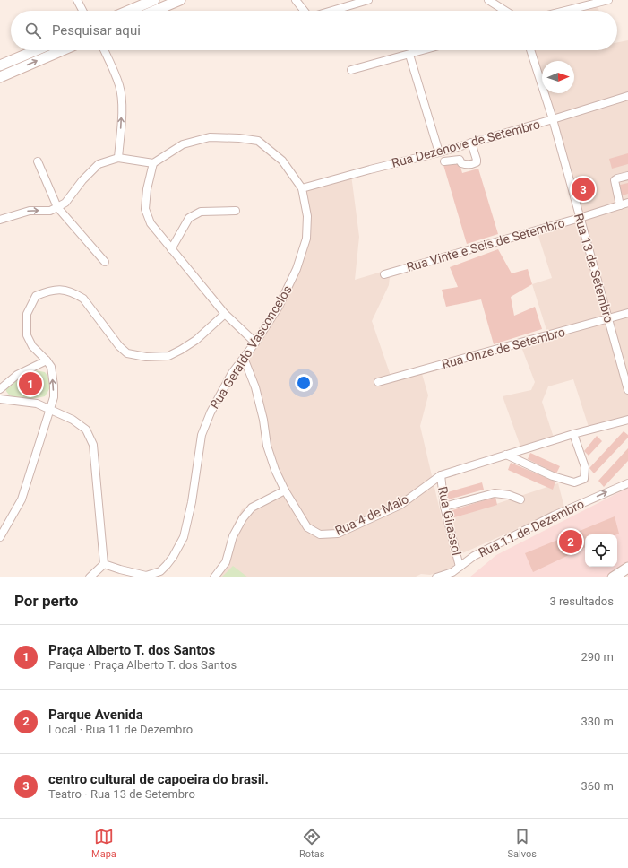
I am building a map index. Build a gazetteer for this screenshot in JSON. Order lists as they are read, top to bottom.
{
  "streets": {
    "street": [
      "Rua Dezenove de Setembro",
      "Rua Vinte e Seis de Setembro",
      "Rua 13 de Setembro",
      "Rua Geraldo Vasconcelos",
      "Rua Onze de Setembro",
      "Rua 4 de Maio",
      "Rua Girassol",
      "Rua 11 de Dezembro"
    ]
  },
  "crossings": [
    ["Rua Dezenove de Setembro", "Rua 13 de Setembro"],
    ["Rua Dezenove de Setembro", "Rua Geraldo Vasconcelos"],
    ["Rua Vinte e Seis de Setembro", "Rua 13 de Setembro"],
    ["Rua 13 de Setembro", "Rua Onze de Setembro"],
    ["Rua Geraldo Vasconcelos", "Rua 4 de Maio"],
    ["Rua 4 de Maio", "Rua Girassol"],
    ["Rua Girassol", "Rua 11 de Dezembro"]
  ],
  "north": "right",
  "page": {
    "search": "Pesquisar aqui",
    "pins": ["3", "1", "2"],
    "heading": ["Por perto", "3 resultados"],
    "list": [
      {
        "mark": "1",
        "name": "Praça Alberto T. dos Santos",
        "note": "Parque · Praça Alberto T. dos Santos",
        "value": "290 m"
      },
      {
        "mark": "2",
        "name": "Parque Avenida",
        "note": "Local · Rua 11 de Dezembro",
        "value": "330 m"
      },
      {
        "mark": "3",
        "name": "centro cultural de capoeira do brasil.",
        "note": "Teatro · Rua 13 de Setembro",
        "value": "360 m"
      }
    ],
    "nav": ["Mapa", "Rotas", "Salvos"]
  }
}
